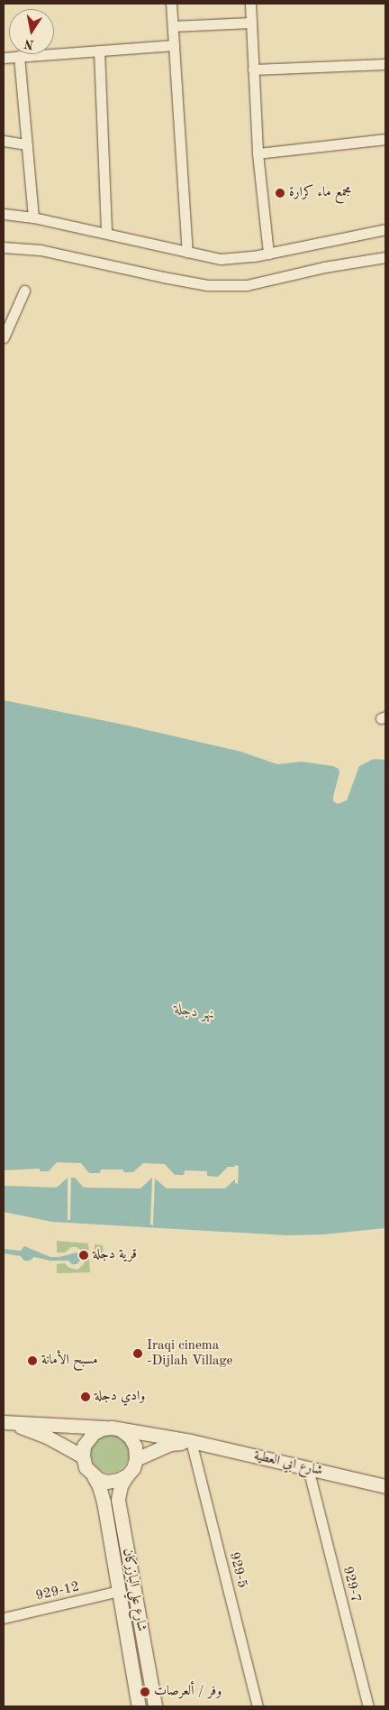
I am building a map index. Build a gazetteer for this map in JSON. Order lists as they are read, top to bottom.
{
  "streets": {
    "street": [
      "شارع ابي العطية",
      "929-5",
      "929-7",
      "شارع علي البازركان",
      "929-12"
    ]
  },
  "crossings": [
    ["شارع ابي العطية", "929-5"],
    ["شارع ابي العطية", "929-7"],
    ["شارع ابي العطية", "شارع علي البازركان"],
    ["شارع علي البازركان", "929-12"]
  ],
  "water": ["نهر دجلة"],
  "places": [
    "مجمع ماء كرارة",
    "قرية دجلة",
    "Iraqi cinema -Dijlah Village",
    "مسبح الأمانة",
    "وادي دجلة",
    "وفر / ألعرصات"
  ],
  "north": "bottom"
}
